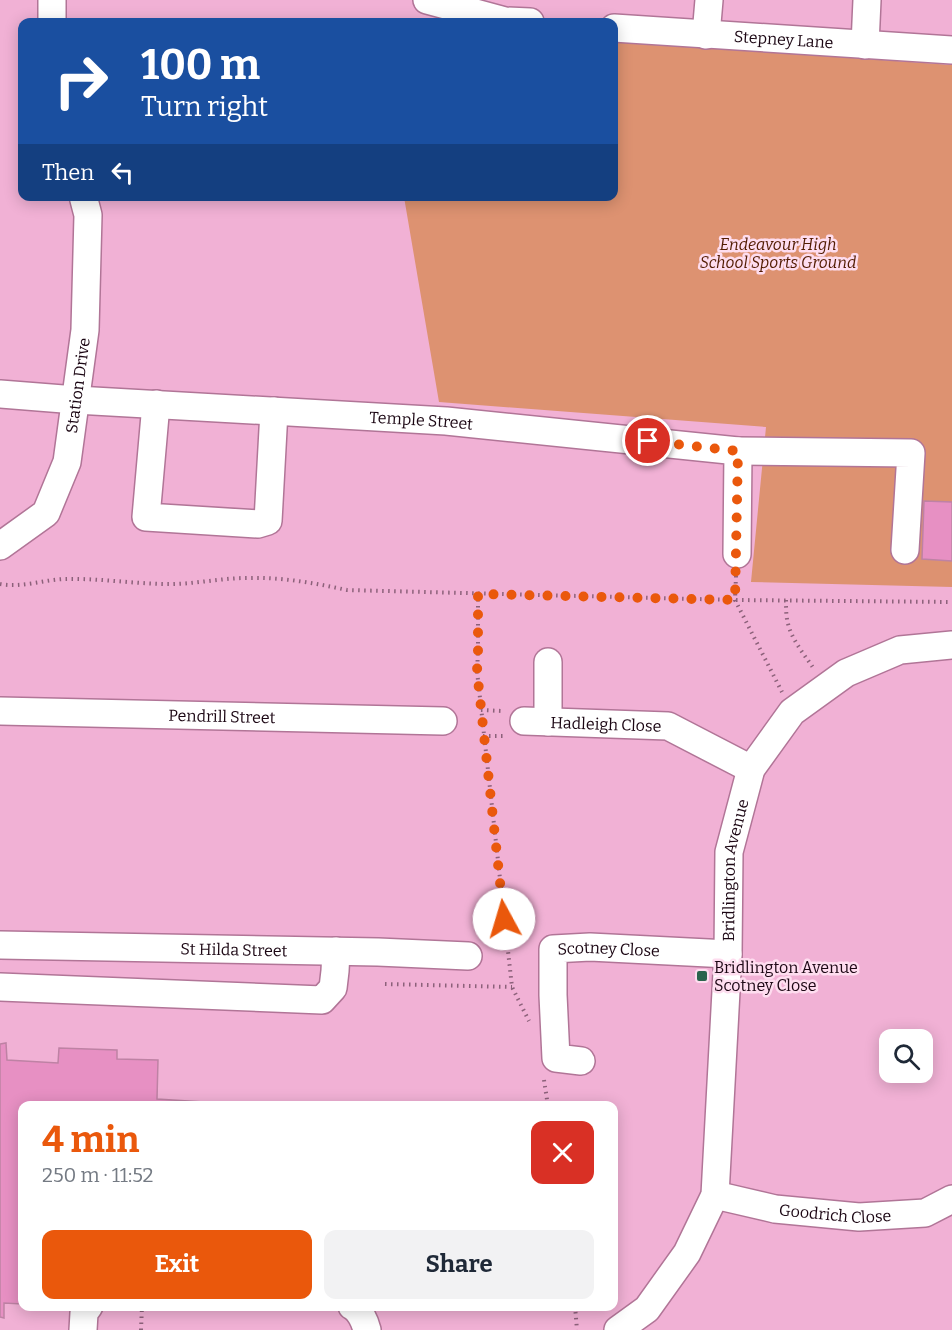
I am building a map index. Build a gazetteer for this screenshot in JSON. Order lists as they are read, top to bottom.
{
  "streets": {
    "street": [
      "Stepney Lane",
      "Station Drive",
      "Temple Street",
      "Pendrill Street",
      "Hadleigh Close",
      "Bridlington Avenue",
      "St Hilda Street",
      "Scotney Close",
      "Goodrich Close"
    ]
  },
  "crossings": [
    ["Station Drive", "Temple Street"],
    ["Hadleigh Close", "Bridlington Avenue"],
    ["Bridlington Avenue", "Scotney Close"],
    ["Bridlington Avenue", "Goodrich Close"]
  ],
  "parks": ["Endeavour High School Sports Ground"],
  "places": {
    "transit": ["Bridlington Avenue Scotney Close"]
  },
  "page": {
    "turn": ["100 m", "Turn right"],
    "then": "Then",
    "heading": ["4 min", "250 m · 11:52"],
    "buttons": ["Exit", "Share"]
  }
}
